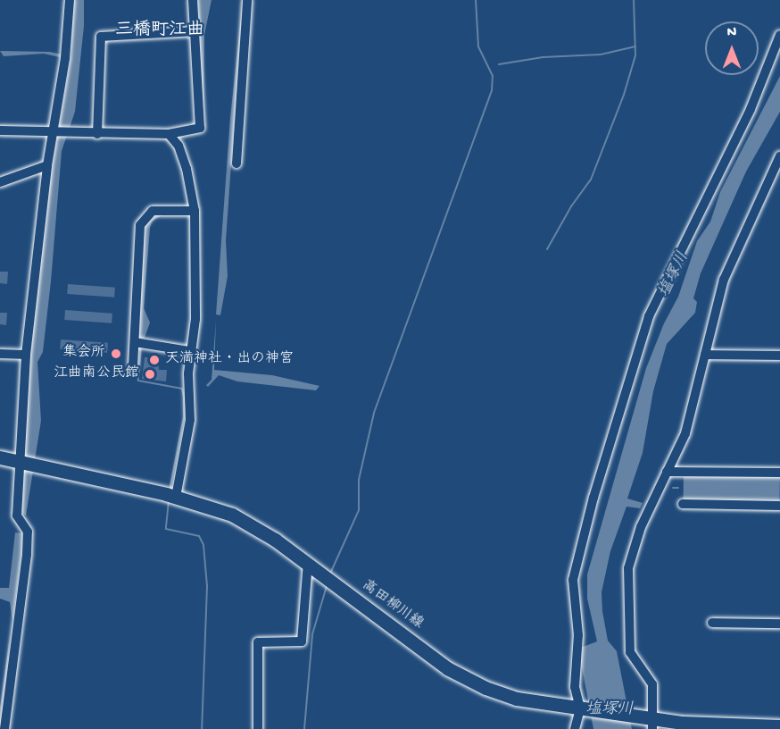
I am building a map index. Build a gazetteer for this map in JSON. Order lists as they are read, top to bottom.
{
  "streets": {
    "main road": ["高田柳川線"]
  },
  "districts": ["三橋町江曲"],
  "water": ["塩塚川"],
  "places": ["集会所", "天満神社・出の神宮", "江曲南公民館"],
  "north": "top"
}
